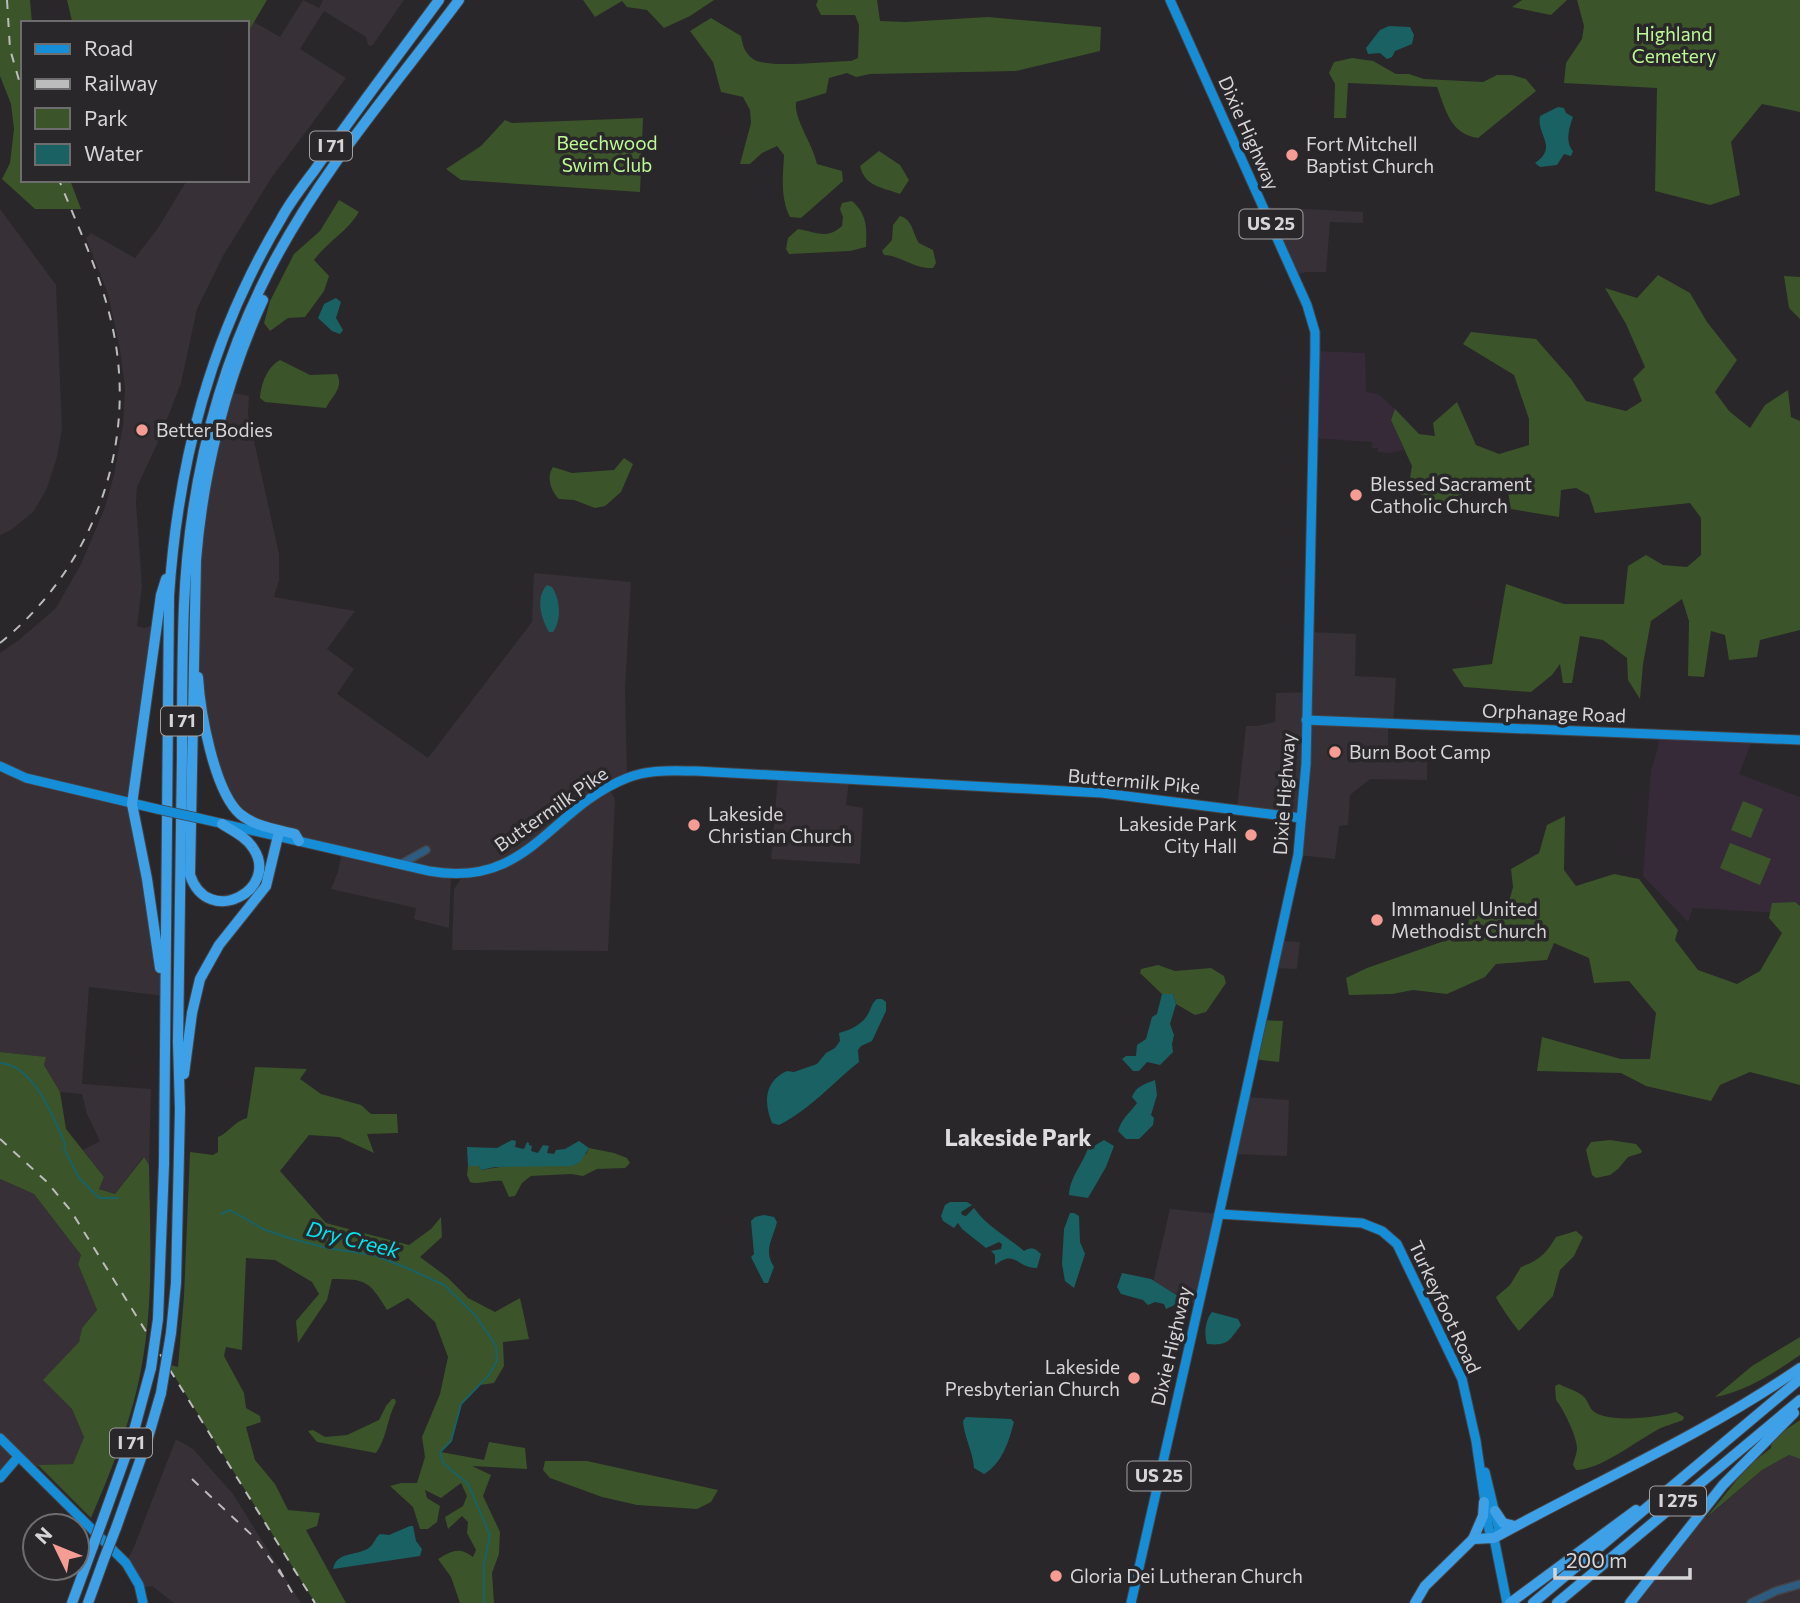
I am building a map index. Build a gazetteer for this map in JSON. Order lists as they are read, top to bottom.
{
  "streets": {
    "highway": ["I 71", "I 275"],
    "main road": [
      "Dixie Highway",
      "US 25",
      "Orphanage Road",
      "Buttermilk Pike",
      "Turkeyfoot Road"
    ]
  },
  "crossings": [
    ["Dixie Highway", "Orphanage Road"],
    ["Dixie Highway", "Buttermilk Pike"],
    ["Dixie Highway", "Turkeyfoot Road"]
  ],
  "districts": ["Lakeside Park"],
  "water": ["Dry Creek"],
  "parks": ["Highland Cemetery", "Beechwood Swim Club"],
  "places": [
    "Fort Mitchell Baptist Church",
    "Better Bodies",
    "Blessed Sacrament Catholic Church",
    "Burn Boot Camp",
    "Lakeside Christian Church",
    "Lakeside Park City Hall",
    "Immanuel United Methodist Church",
    "Lakeside Presbyterian Church",
    "Gloria Dei Lutheran Church"
  ],
  "legend": [
    "Road",
    "Railway",
    "Park",
    "Water"
  ],
  "scale_bar": "200 m",
  "north": "top left"
}
